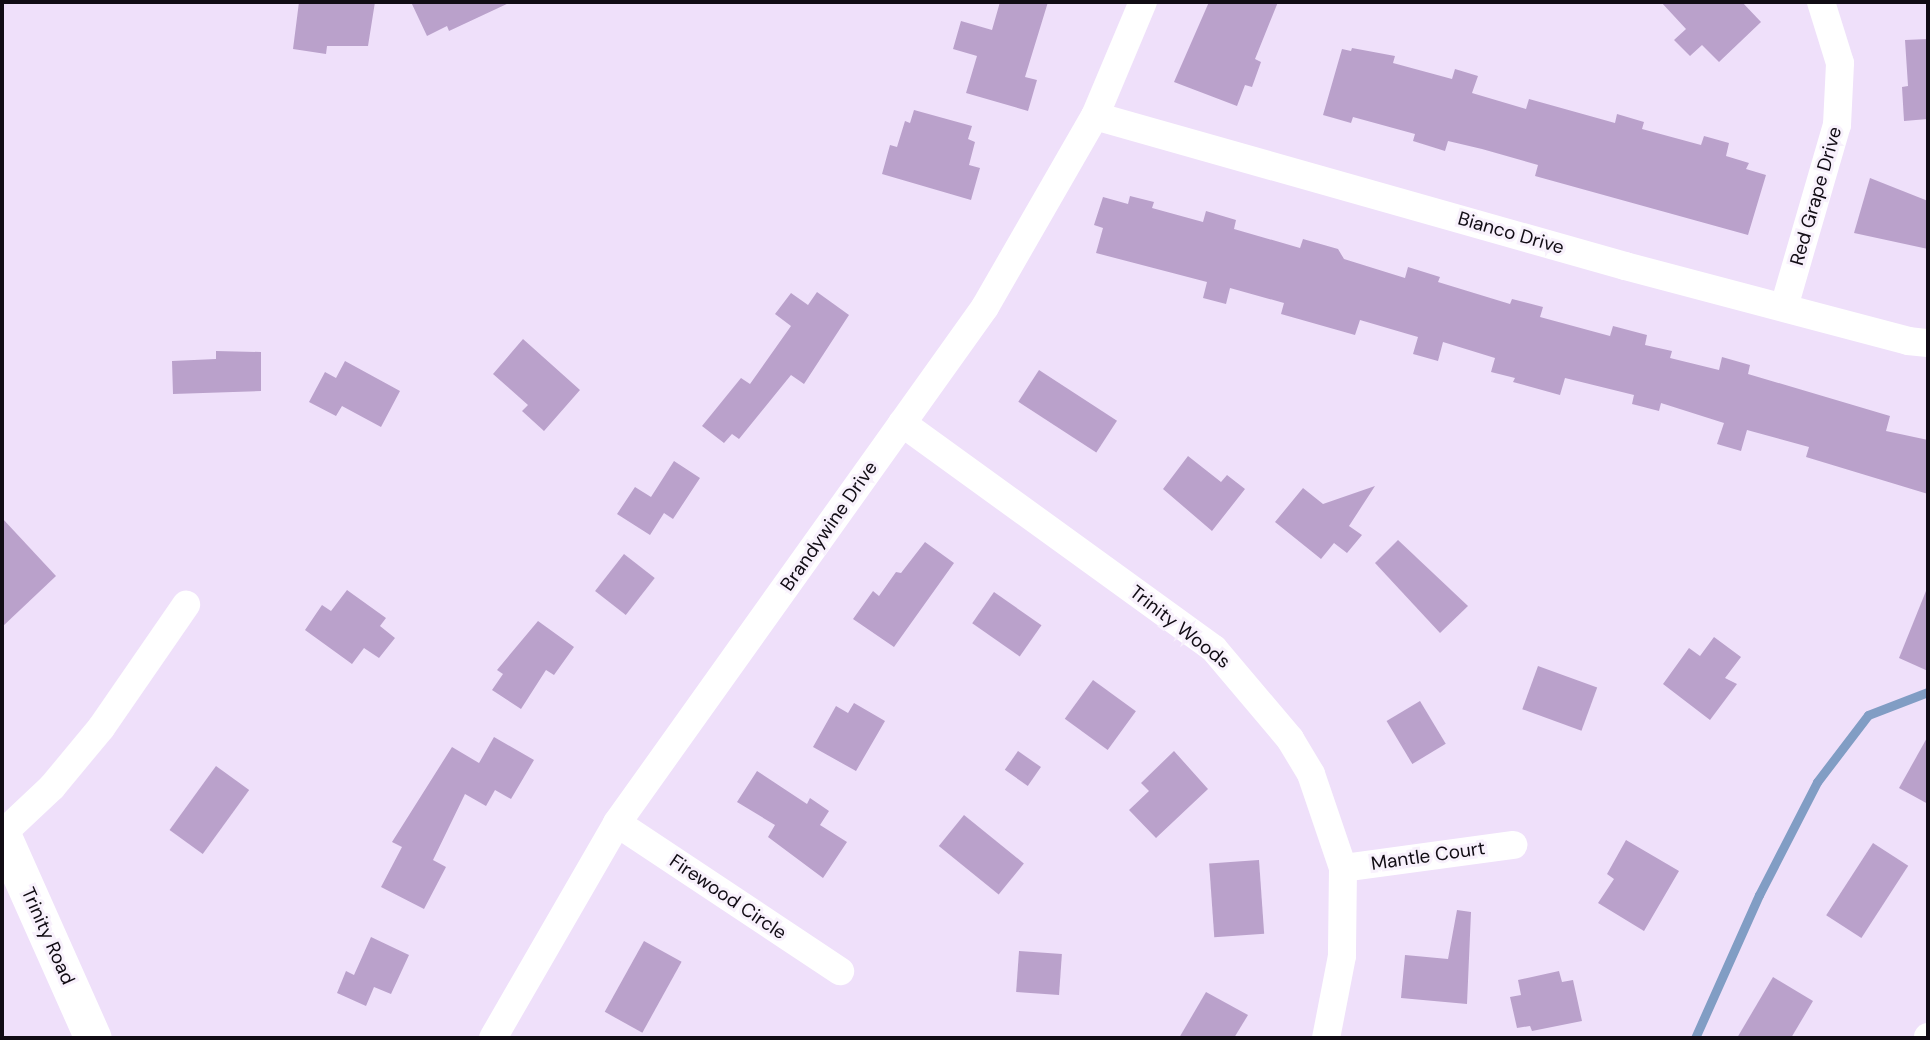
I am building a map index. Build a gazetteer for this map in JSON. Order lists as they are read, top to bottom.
{
  "streets": {
    "main road": ["Trinity Road"],
    "street": [
      "Red Grape Drive",
      "Bianco Drive",
      "Brandywine Drive",
      "Trinity Woods",
      "Mantle Court",
      "Firewood Circle"
    ]
  },
  "crossings": [
    ["Red Grape Drive", "Bianco Drive"],
    ["Bianco Drive", "Brandywine Drive"],
    ["Brandywine Drive", "Trinity Woods"],
    ["Brandywine Drive", "Firewood Circle"],
    ["Trinity Woods", "Mantle Court"]
  ]
}
